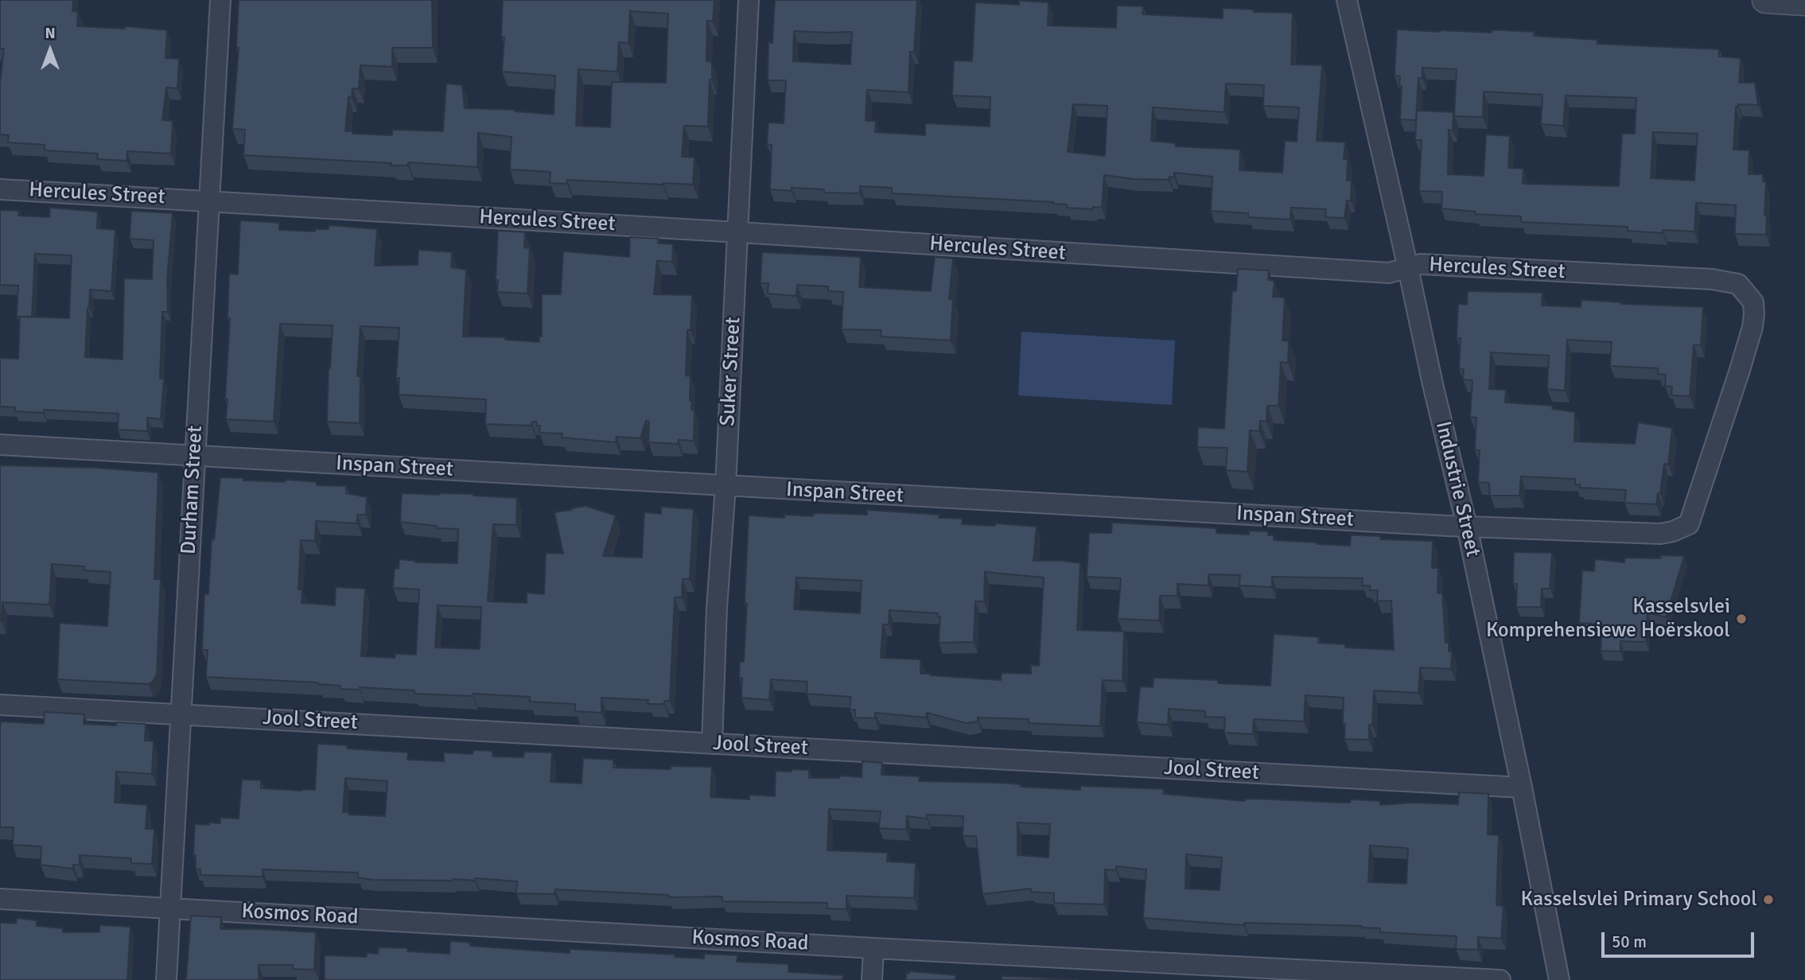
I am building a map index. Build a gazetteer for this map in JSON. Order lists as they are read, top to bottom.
{
  "streets": {
    "street": [
      "Hercules Street",
      "Suker Street",
      "Inspan Street",
      "Industrie Street",
      "Durham Street",
      "Jool Street",
      "Kosmos Road"
    ]
  },
  "crossings": [
    ["Hercules Street", "Suker Street"],
    ["Hercules Street", "Inspan Street"],
    ["Hercules Street", "Industrie Street"],
    ["Hercules Street", "Durham Street"],
    ["Suker Street", "Inspan Street"],
    ["Suker Street", "Jool Street"],
    ["Inspan Street", "Industrie Street"],
    ["Inspan Street", "Durham Street"],
    ["Industrie Street", "Jool Street"],
    ["Durham Street", "Jool Street"],
    ["Durham Street", "Kosmos Road"]
  ],
  "places": ["Kasselsvlei Komprehensiewe Hoërskool", "Kasselsvlei Primary School"],
  "scale_bar": "50 m",
  "north": "top"
}
